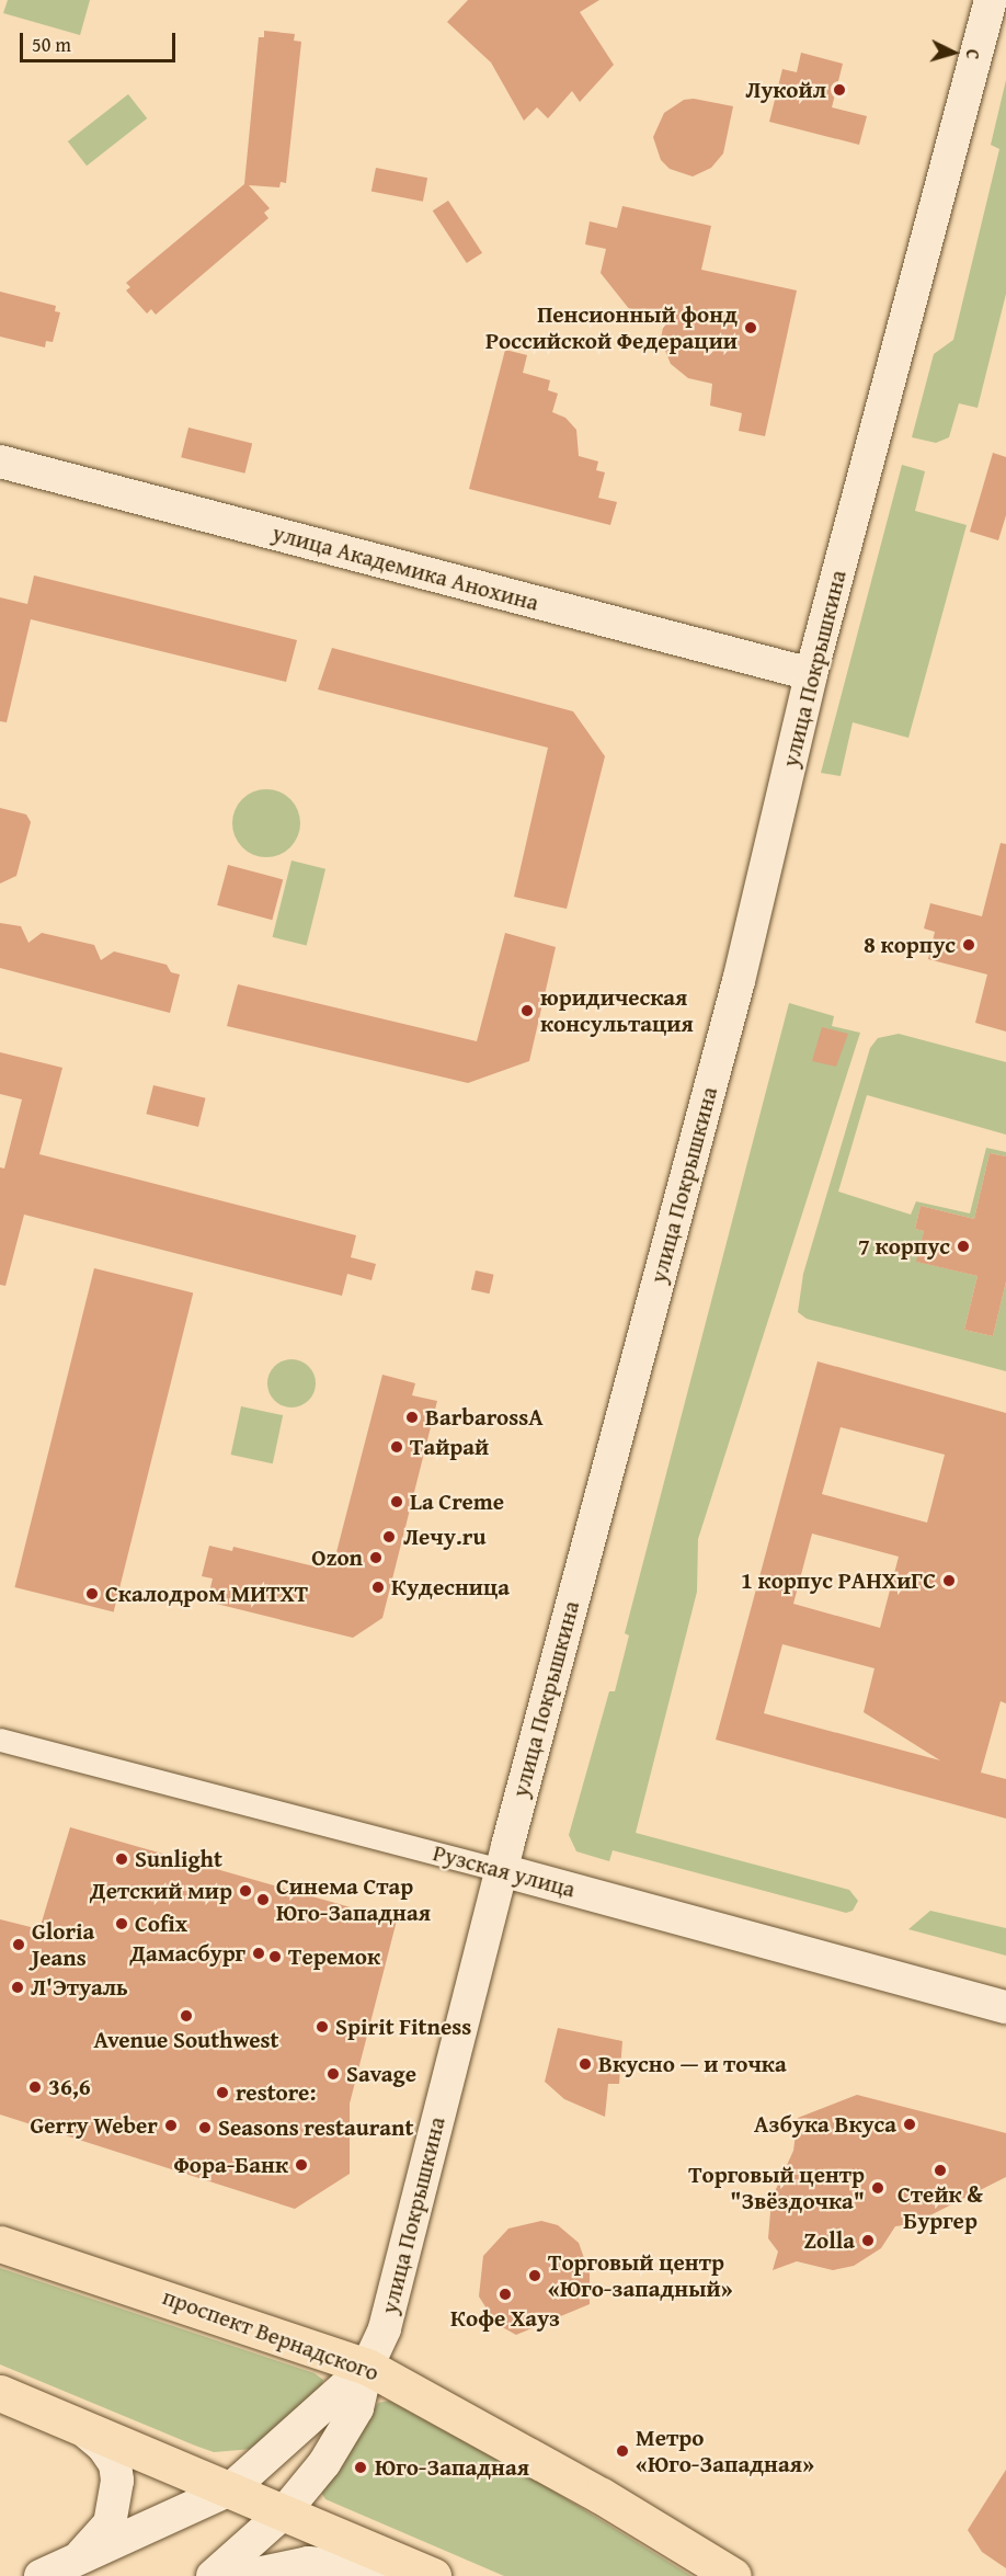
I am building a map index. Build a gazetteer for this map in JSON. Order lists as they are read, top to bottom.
{
  "streets": {
    "main road": [
      "улица Академика Анохина",
      "улица Покрышкина",
      "Рузская улица",
      "проспект Вернадского"
    ]
  },
  "crossings": [
    ["улица Академика Анохина", "улица Покрышкина"],
    ["улица Покрышкина", "Рузская улица"],
    ["улица Покрышкина", "проспект Вернадского"]
  ],
  "places": [
    "Лукойл",
    "Пенсионный фонд Российской Федерации",
    "8 корпус",
    "юридическая консультация",
    "7 корпус",
    "BarbarossA",
    "Тайрай",
    "La Creme",
    "Лечу.ru",
    "Ozon",
    "1 корпус РАНХиГС",
    "Кудесница",
    "Скалодром МИТХТ",
    "Sunlight",
    "Детский мир",
    "Синема Стар Юго-Западная",
    "Cofix",
    "Gloria Jeans",
    "Дамасбург",
    "Теремок",
    "Л'Этуаль",
    "Avenue Southwest",
    "Spirit Fitness",
    "Вкусно — и точка",
    "Savage",
    "36,6",
    "restore:",
    "Азбука Вкуса",
    "Gerry Weber",
    "Seasons restaurant",
    "Фора-Банк",
    "Стейк & Бургер",
    "Торговый центр \"Звёздочка\"",
    "Zolla",
    "Торговый центр «Юго-западный»",
    "Кофе Хауз",
    "Метро «Юго-Западная»",
    "Юго-Западная"
  ],
  "scale_bar": "50 m",
  "north": "right"
}
